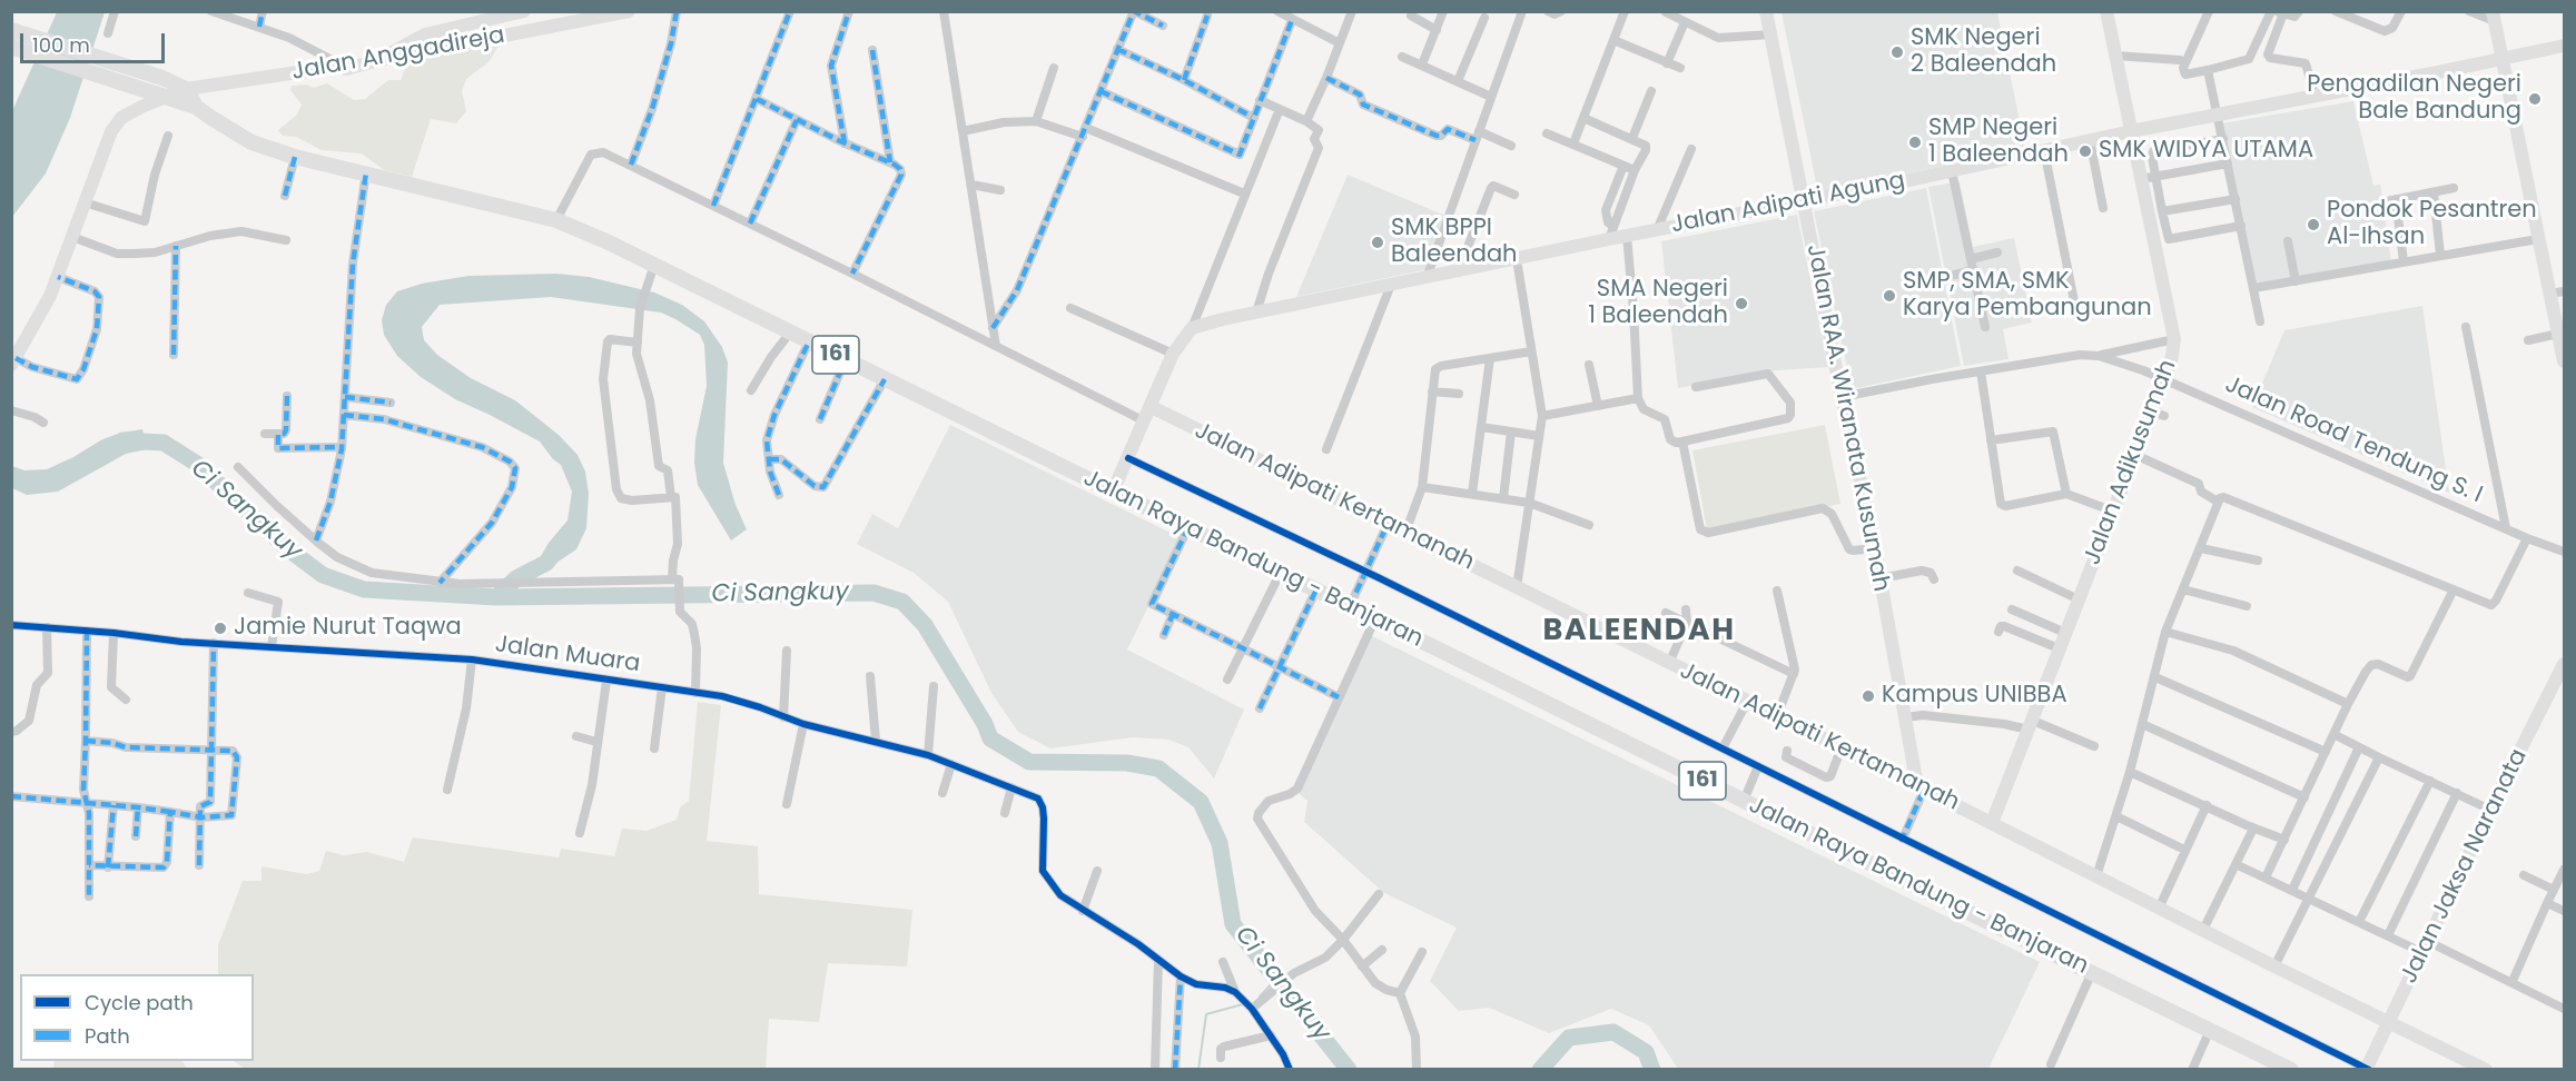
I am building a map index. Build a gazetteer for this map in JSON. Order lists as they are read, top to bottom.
{
  "streets": {
    "main road": [
      "Jalan Anggadireja",
      "Jalan Adipati Agung",
      "161",
      "Jalan RAA. Wiranata Kusumah",
      "Jalan Adikusumah",
      "Jalan Adipati Kertamanah",
      "Jalan Raya Bandung - Banjaran",
      "Jalan Jaksa Naranata"
    ],
    "street": ["Jalan Road Tendung S. I", "Jalan Muara"]
  },
  "crossings": [
    ["Jalan Anggadireja", "Jalan Raya Bandung - Banjaran"],
    ["Jalan Adipati Agung", "Jalan RAA. Wiranata Kusumah"],
    ["Jalan Adipati Agung", "Jalan Adikusumah"],
    ["Jalan RAA. Wiranata Kusumah", "Jalan Adipati Kertamanah"],
    ["Jalan Road Tendung S. I", "Jalan Adikusumah"],
    ["Jalan Adikusumah", "Jalan Adipati Kertamanah"],
    ["Jalan Adipati Kertamanah", "Jalan Jaksa Naranata"]
  ],
  "districts": ["BALEENDAH"],
  "water": ["Ci Sangkuy"],
  "places": [
    "SMK Negeri 2 Baleendah",
    "Pengadilan Negeri Bale Bandung",
    "SMP Negeri 1 Baleendah",
    "SMK WIDYA UTAMA",
    "Pondok Pesantren Al-Ihsan",
    "SMK BPPI Baleendah",
    "SMP, SMA, SMK Karya Pembangunan",
    "SMA Negeri 1 Baleendah",
    "Jamie Nurut Taqwa",
    "Kampus UNIBBA"
  ],
  "legend": ["Cycle path", "Path"],
  "scale_bar": "100 m"
}
